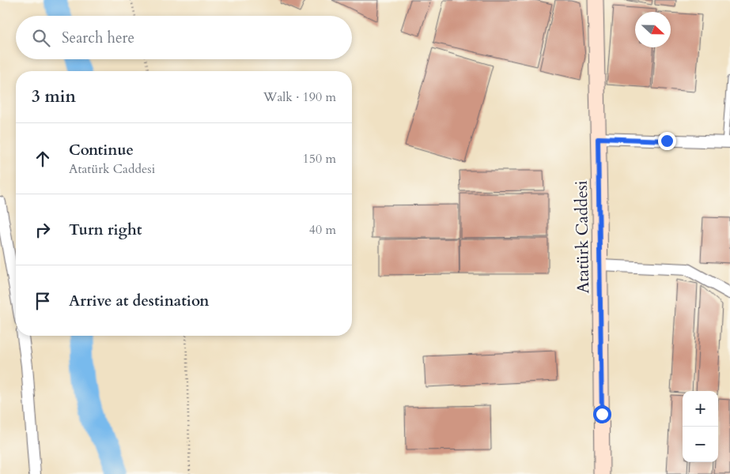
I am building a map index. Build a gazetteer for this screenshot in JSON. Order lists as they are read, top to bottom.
{
  "streets": {
    "street": ["Atatürk Caddesi"]
  },
  "north": "right",
  "page": {
    "search": "Search here",
    "heading": ["3 min", "Walk · 190 m"],
    "list": [
      ["Continue", "Atatürk Caddesi", "150 m"],
      ["Turn right", "40 m"],
      "Arrive at destination"
    ],
    "map_buttons": ["+", "−"]
  }
}
